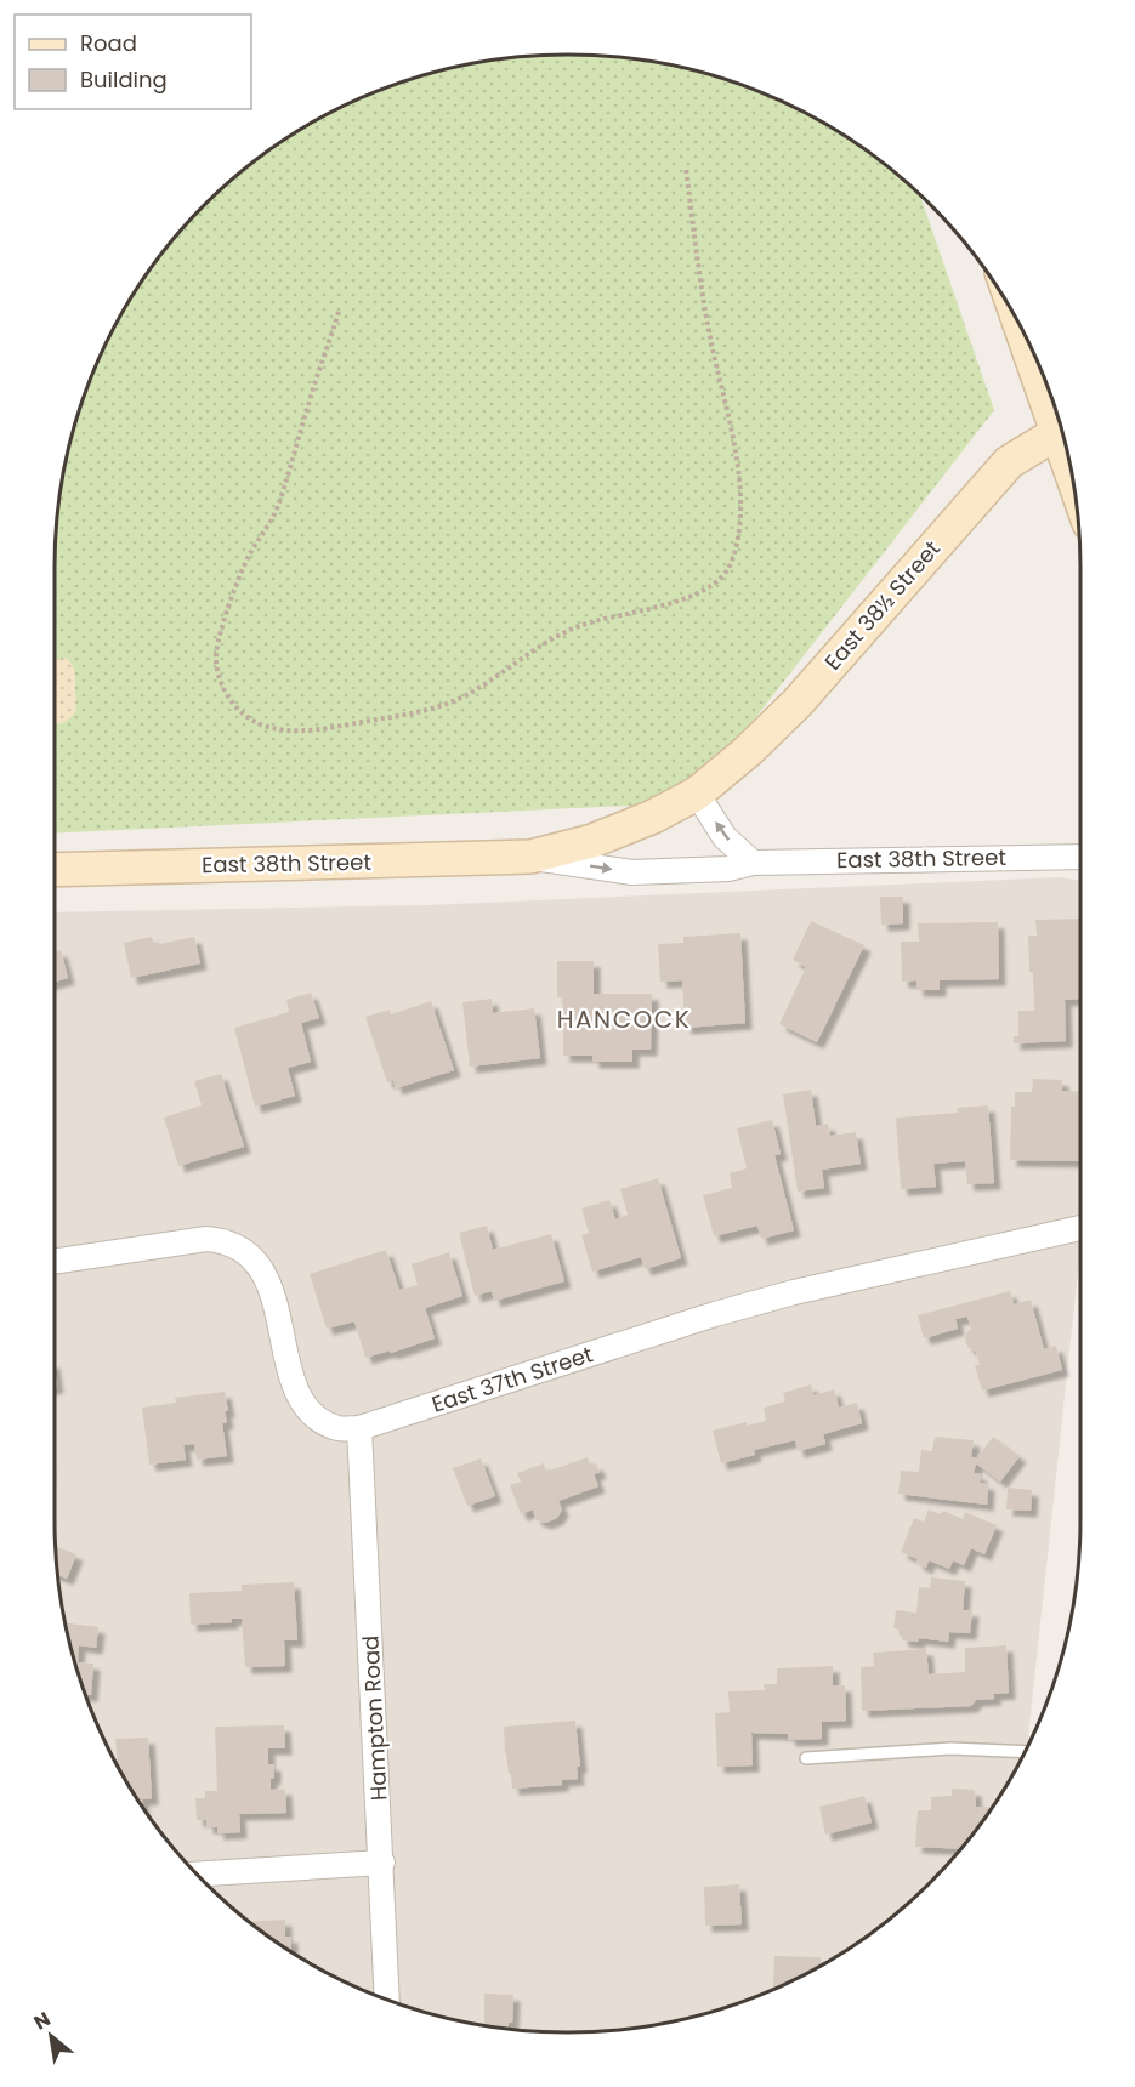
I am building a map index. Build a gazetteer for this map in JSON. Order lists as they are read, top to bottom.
{
  "streets": {
    "street": [
      "East 38½ Street",
      "East 38th Street",
      "East 37th Street",
      "Hampton Road"
    ]
  },
  "crossings": [
    ["East 38½ Street", "East 38th Street"],
    ["East 37th Street", "Hampton Road"]
  ],
  "districts": ["HANCOCK"],
  "legend": ["Road", "Building"],
  "north": "top left"
}
